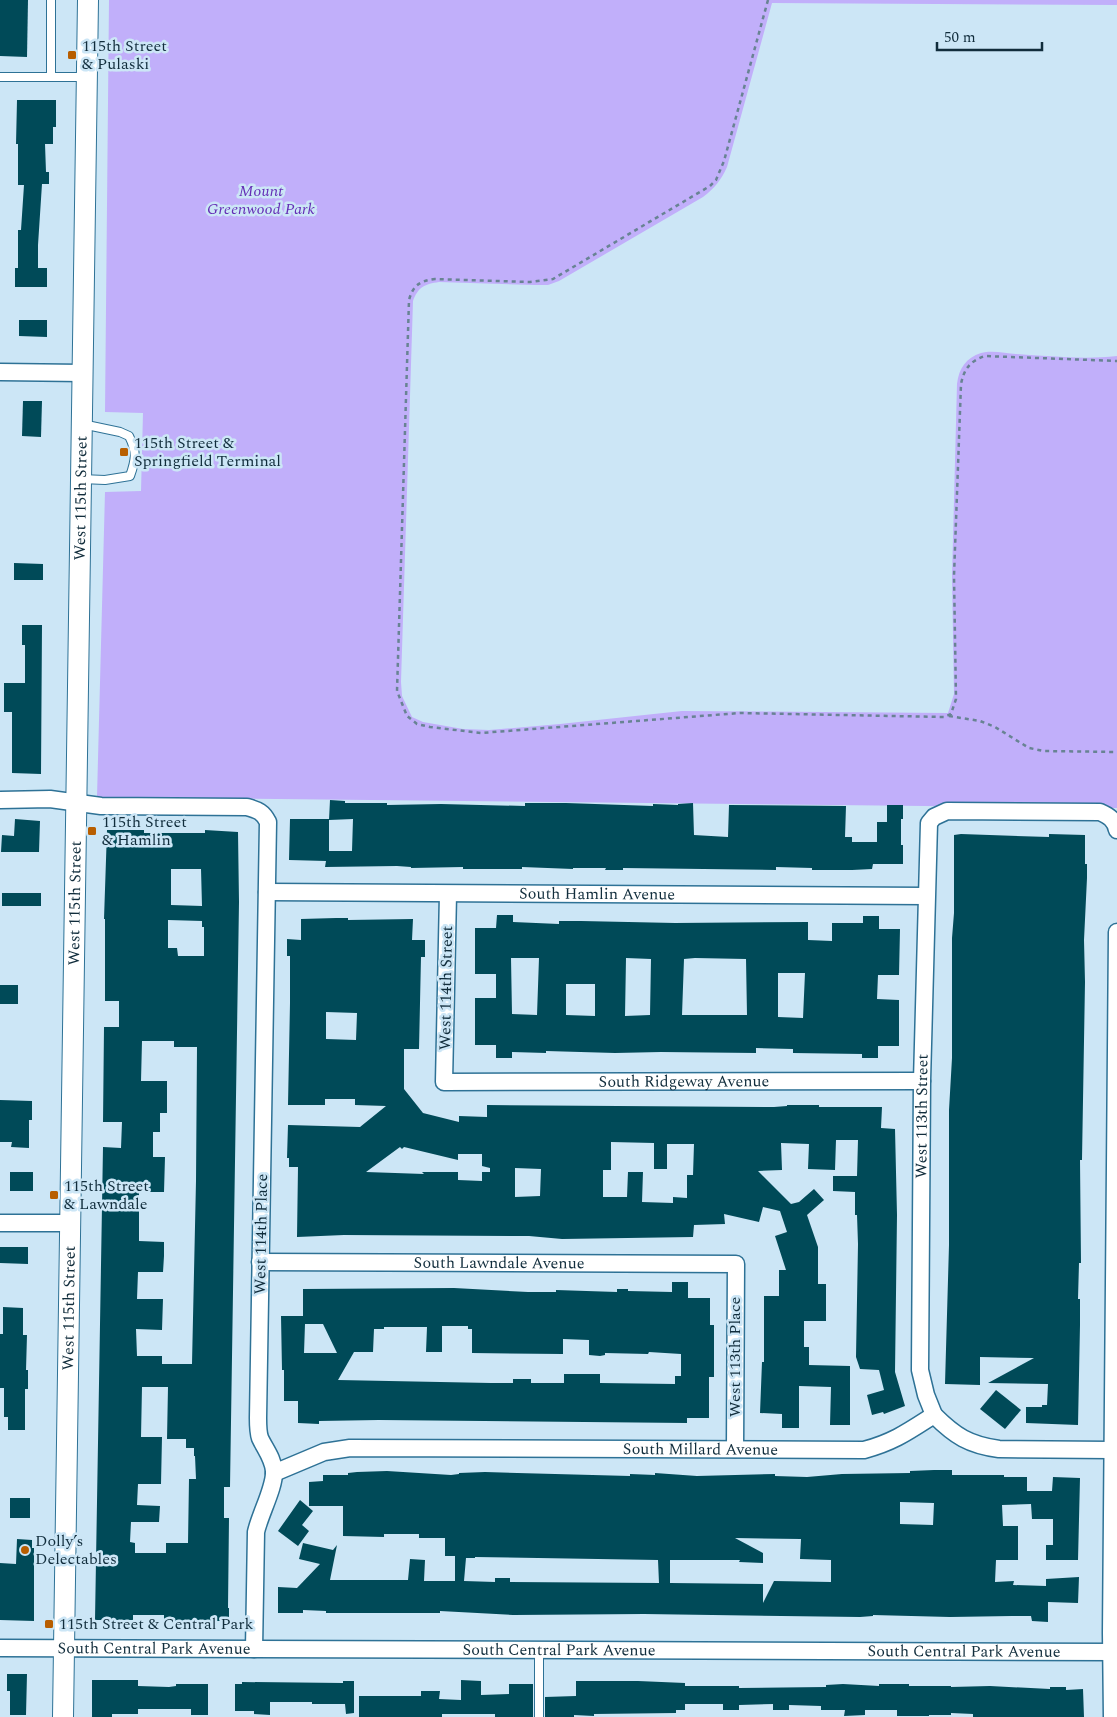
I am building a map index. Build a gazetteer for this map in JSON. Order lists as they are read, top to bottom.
{
  "streets": {
    "street": [
      "West 115th Street",
      "South Hamlin Avenue",
      "West 114th Street",
      "South Ridgeway Avenue",
      "West 113th Street",
      "West 114th Place",
      "South Lawndale Avenue",
      "West 113th Place",
      "South Millard Avenue",
      "South Central Park Avenue"
    ]
  },
  "crossings": [
    ["West 115th Street", "West 114th Place"],
    ["West 115th Street", "South Central Park Avenue"],
    ["South Hamlin Avenue", "West 114th Street"],
    ["South Hamlin Avenue", "West 113th Street"],
    ["South Hamlin Avenue", "West 114th Place"],
    ["West 114th Street", "South Ridgeway Avenue"],
    ["South Ridgeway Avenue", "West 113th Street"],
    ["West 113th Street", "South Millard Avenue"],
    ["West 114th Place", "South Lawndale Avenue"],
    ["West 114th Place", "South Millard Avenue"],
    ["South Lawndale Avenue", "West 113th Place"],
    ["West 113th Place", "South Millard Avenue"]
  ],
  "parks": ["Mount Greenwood Park"],
  "places": {
    "transit": [
      "115th Street & Pulaski",
      "115th Street & Springfield Terminal",
      "115th Street & Hamlin",
      "115th Street & Lawndale",
      "115th Street & Central Park"
    ],
    "other": ["Dolly’s Delectables"]
  },
  "scale_bar": "50 m"
}
